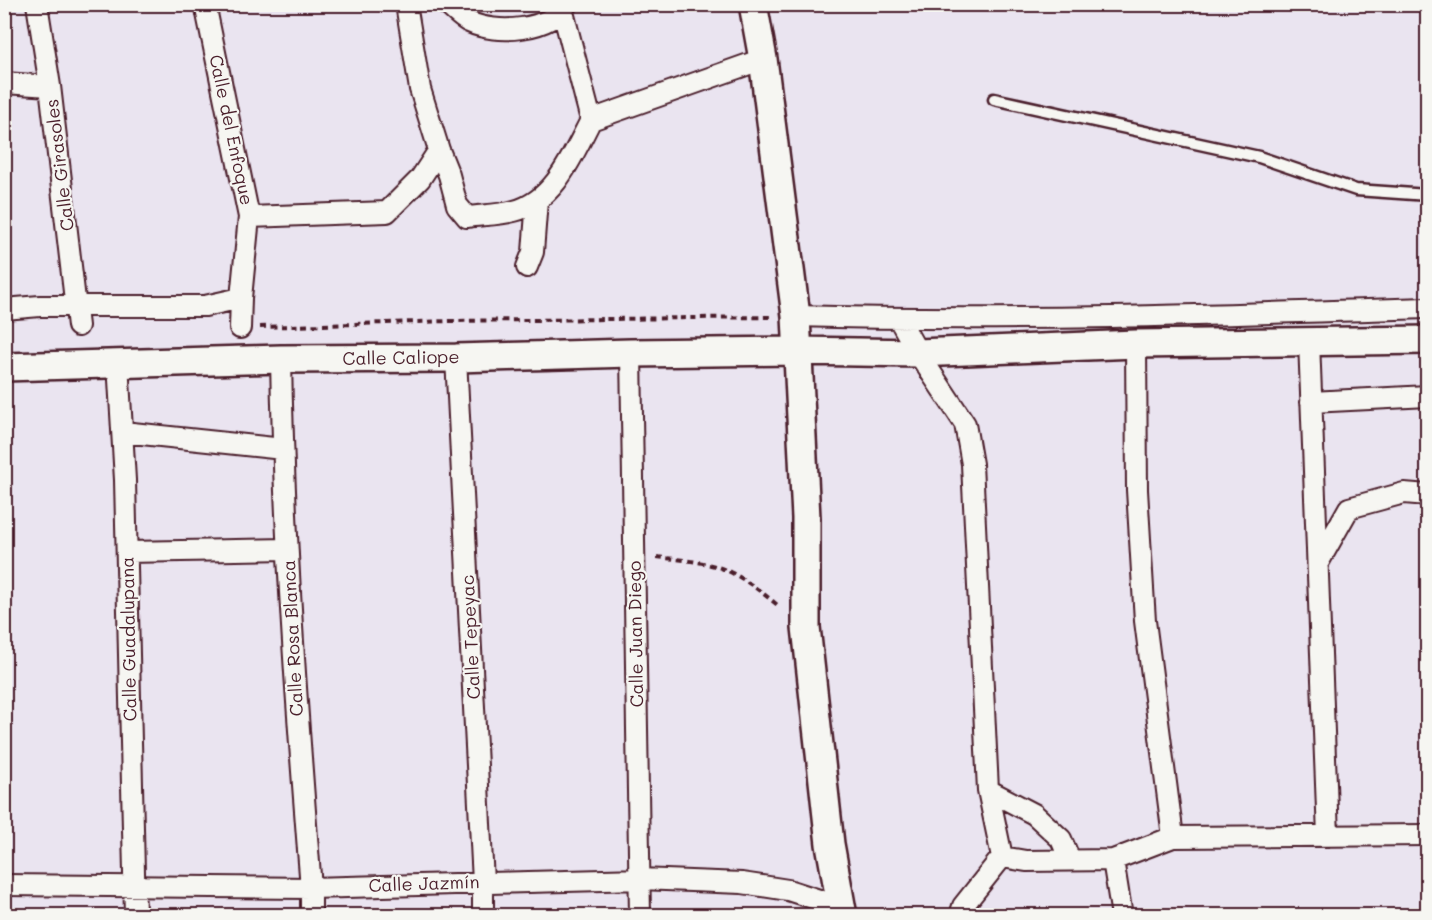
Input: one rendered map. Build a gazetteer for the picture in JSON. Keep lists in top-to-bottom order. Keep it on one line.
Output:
{"streets":{"street":["Calle del Enfoque","Calle Girasoles","Calle Caliope","Calle Juan Diego","Calle Tepeyac","Calle Rosa Blanca","Calle Guadalupana","Calle Jazmín"]},"crossings":[["Calle Caliope","Calle Juan Diego"],["Calle Caliope","Calle Tepeyac"],["Calle Caliope","Calle Rosa Blanca"],["Calle Caliope","Calle Guadalupana"],["Calle Juan Diego","Calle Jazmín"],["Calle Tepeyac","Calle Jazmín"],["Calle Rosa Blanca","Calle Jazmín"],["Calle Guadalupana","Calle Jazmín"]]}
